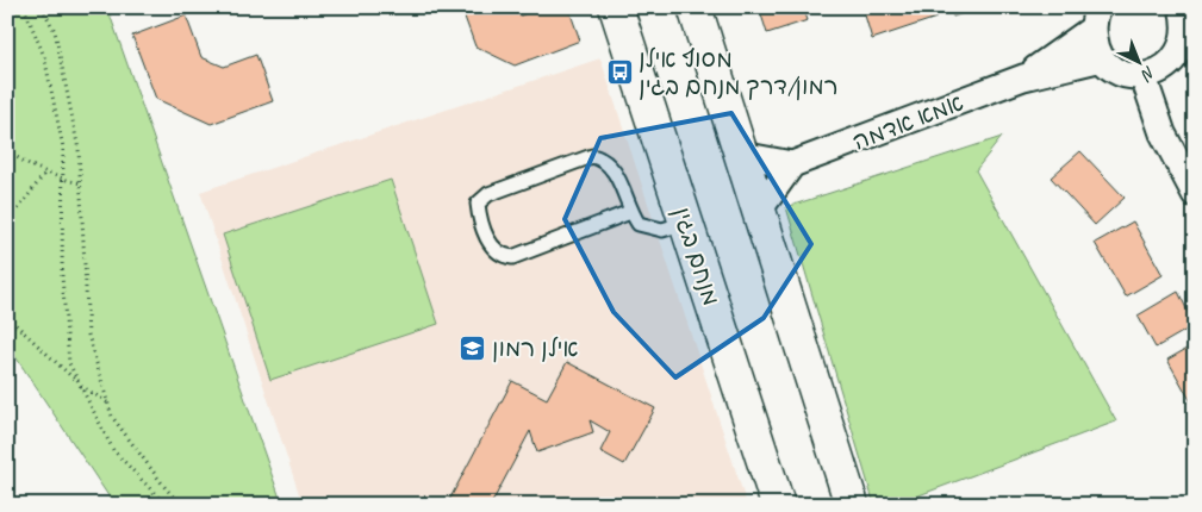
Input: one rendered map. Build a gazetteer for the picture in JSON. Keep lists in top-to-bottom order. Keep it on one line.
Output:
{"streets":{"main road":["מנחם בגין"],"street":["אמא אדמה"]},"places":{"bus stop":["מסוף אילן רמון/דרך מנחם בגין"],"school or university":["אילן רמון"]},"north":"bottom right"}
